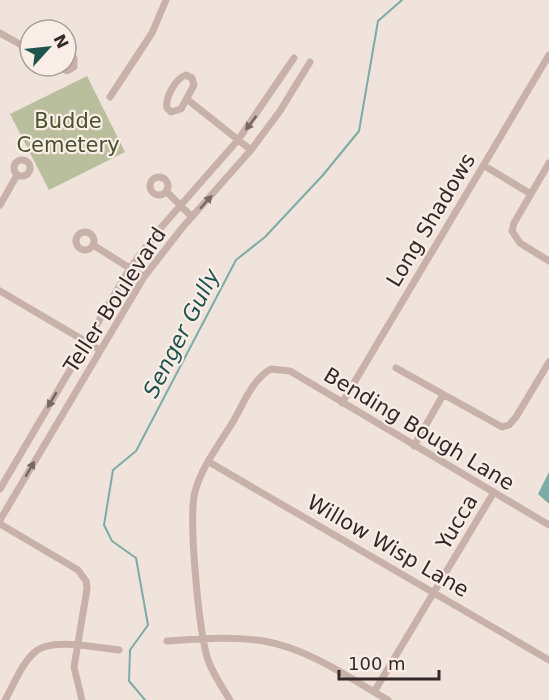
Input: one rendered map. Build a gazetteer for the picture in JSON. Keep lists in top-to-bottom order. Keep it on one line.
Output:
{"streets":{"street":["Long Shadows","Teller Boulevard","Bending Bough Lane","Yucca","Willow Wisp Lane"]},"crossings":[["Long Shadows","Bending Bough Lane"],["Bending Bough Lane","Yucca"],["Bending Bough Lane","Willow Wisp Lane"],["Yucca","Willow Wisp Lane"]],"water":["Senger Gully"],"parks":["Budde Cemetery"],"scale_bar":"100 m","north":"top right"}
